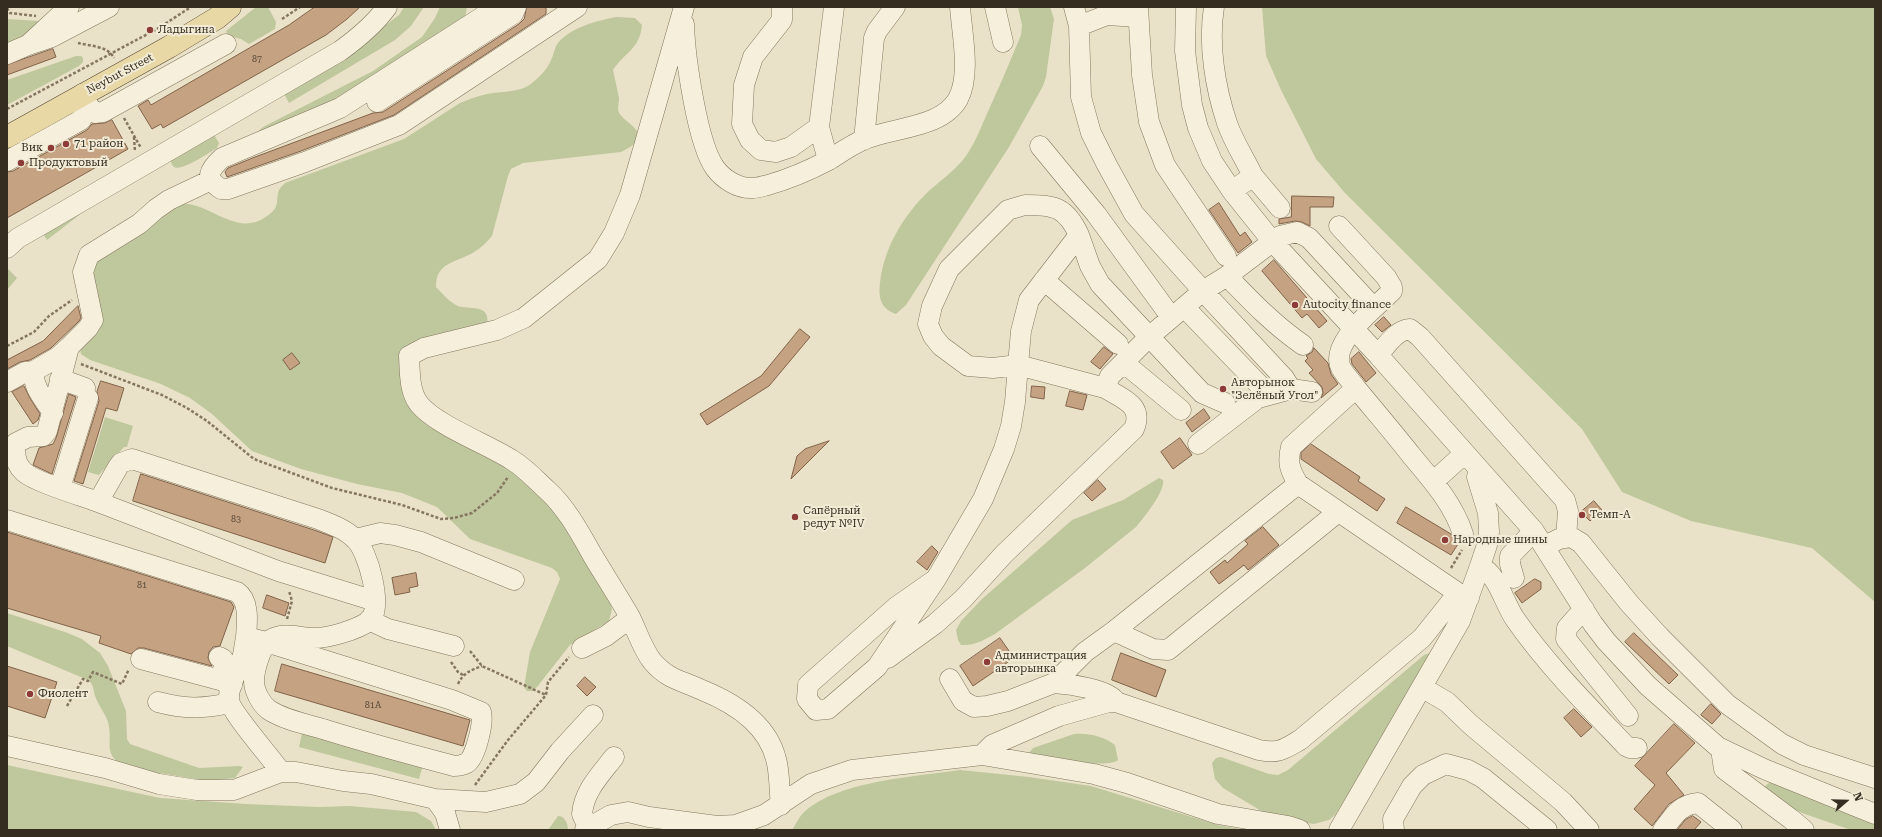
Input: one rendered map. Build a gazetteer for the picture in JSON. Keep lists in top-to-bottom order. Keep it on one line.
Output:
{"streets":{"main road":["Neybut Street"]},"places":["Ладыгина","71 район","Вик","Продуктовый","Autocity finance","Авторынок \"Зелёный Угол\"","Темп-А","Сапёрный редут №IV","Народные шины","Администрация авторынка","Фиолент"],"house_numbers":["87","83","81","81А"],"north":"right"}
